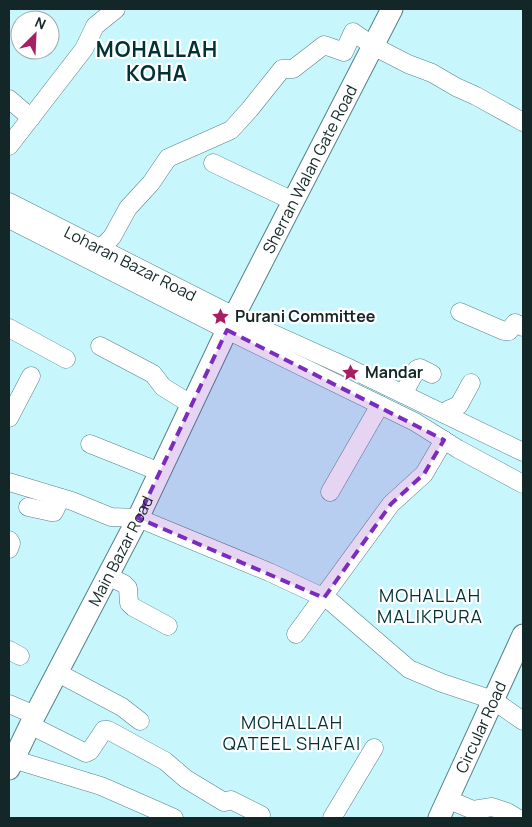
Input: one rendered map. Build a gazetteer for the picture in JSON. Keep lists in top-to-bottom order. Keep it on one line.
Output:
{"streets":{"main road":["Sherran Walan Gate Road","Main Bazar Road","Circular Road"],"street":["Loharan Bazar Road"]},"crossings":[["Sherran Walan Gate Road","Loharan Bazar Road"],["Sherran Walan Gate Road","Main Bazar Road"],["Loharan Bazar Road","Main Bazar Road"]],"districts":["MOHALLAH KOHA","MOHALLAH MALIKPURA","MOHALLAH QATEEL SHAFAI"],"places":{"place":["Purani Committee","Mandar"]},"north":"top right"}
